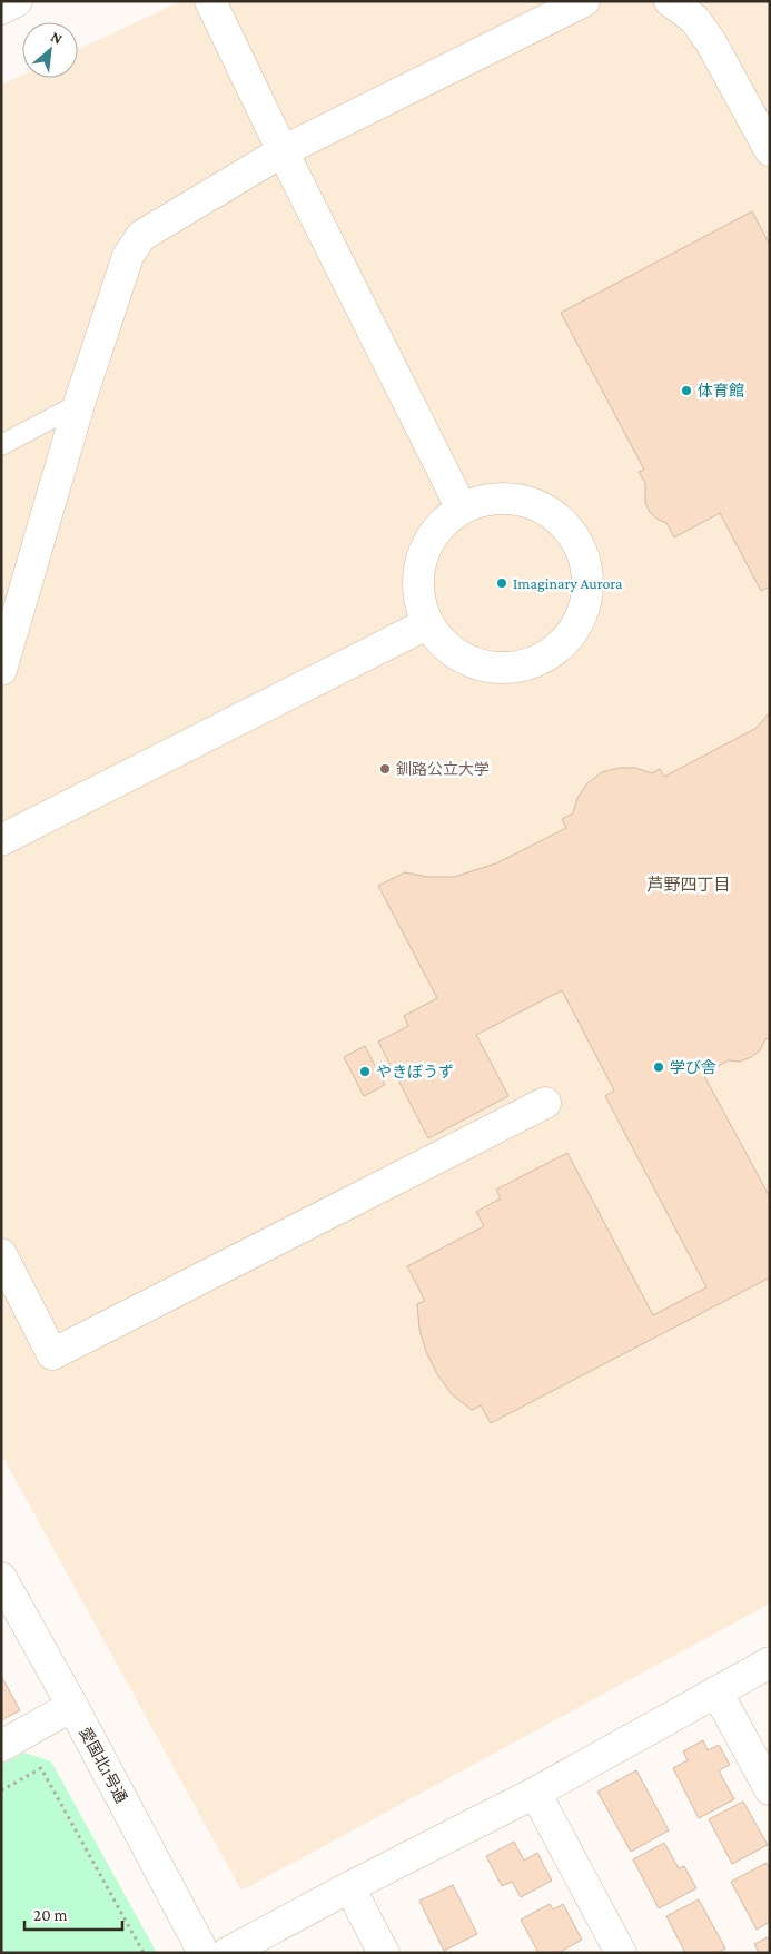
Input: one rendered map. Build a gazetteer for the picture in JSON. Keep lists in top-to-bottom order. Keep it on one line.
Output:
{"streets":{"street":["愛国北1号通"]},"districts":["芦野四丁目"],"places":["体育館","Imaginary Aurora","釧路公立大学","学び舎","やきぼうず"],"scale_bar":"20 m","north":"top right"}
